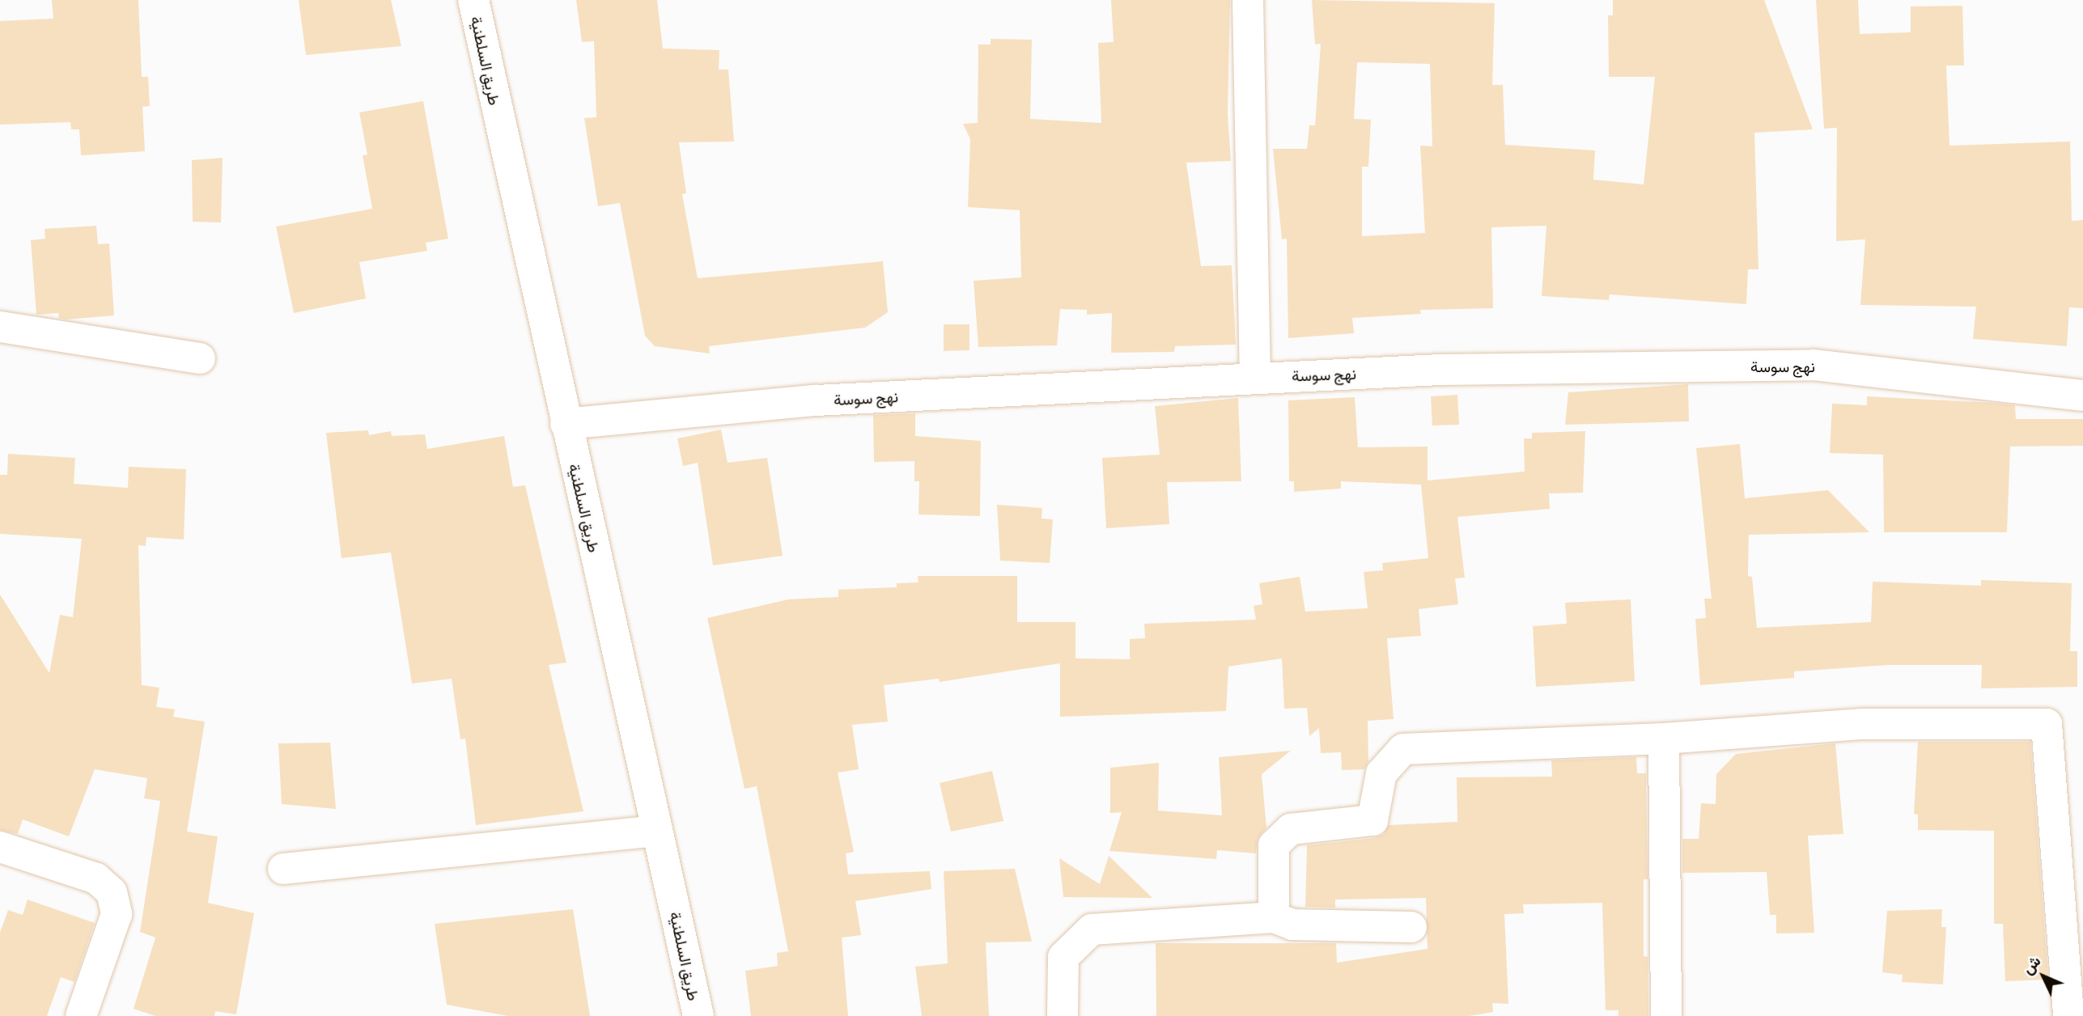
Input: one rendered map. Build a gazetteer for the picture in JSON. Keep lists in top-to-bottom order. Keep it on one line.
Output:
{"streets":{"street":["طريق السلطنية","نهج سوسة"]},"crossings":[["طريق السلطنية","نهج سوسة"]],"north":"top left"}
